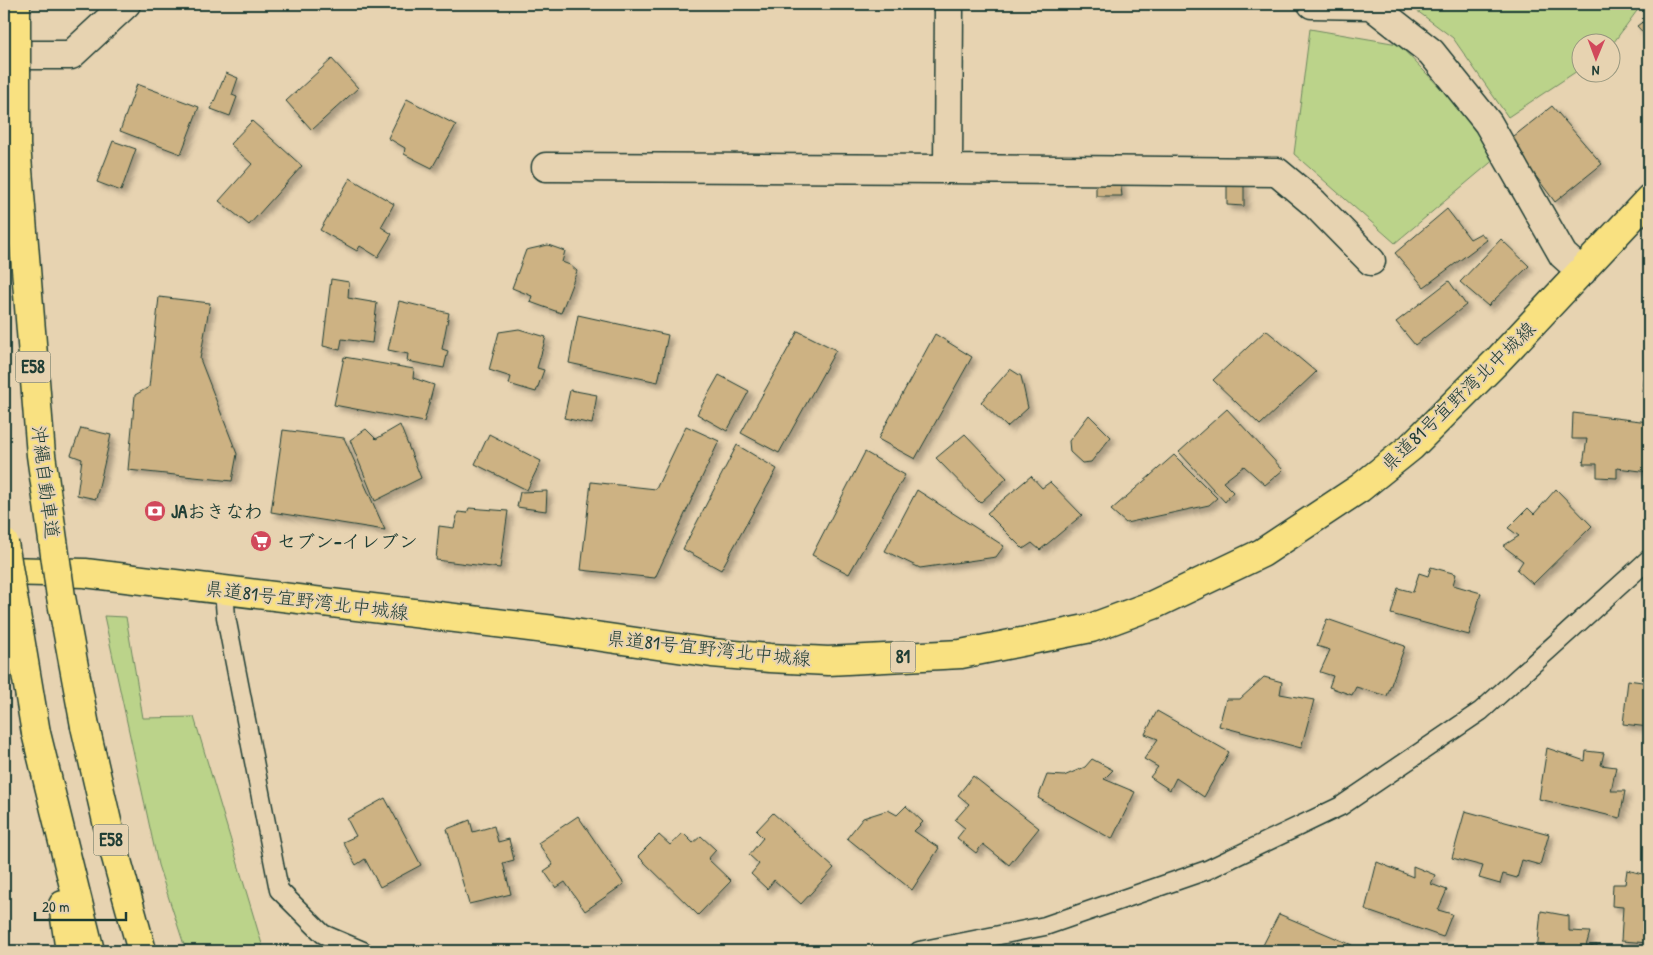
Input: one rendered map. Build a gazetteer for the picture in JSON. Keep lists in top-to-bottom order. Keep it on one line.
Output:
{"streets":{"main road":["E58","県道81号宜野湾北中城線","沖縄自動車道","81"]},"places":{"bank":["JAおきなわ"],"supermarket":["セブン-イレブン"]},"scale_bar":"20 m","north":"bottom"}
